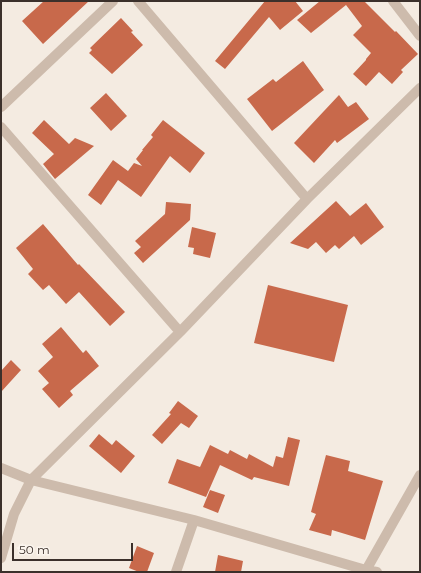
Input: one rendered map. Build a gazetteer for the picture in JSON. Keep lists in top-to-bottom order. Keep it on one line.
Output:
{"scale_bar":"50 m"}
